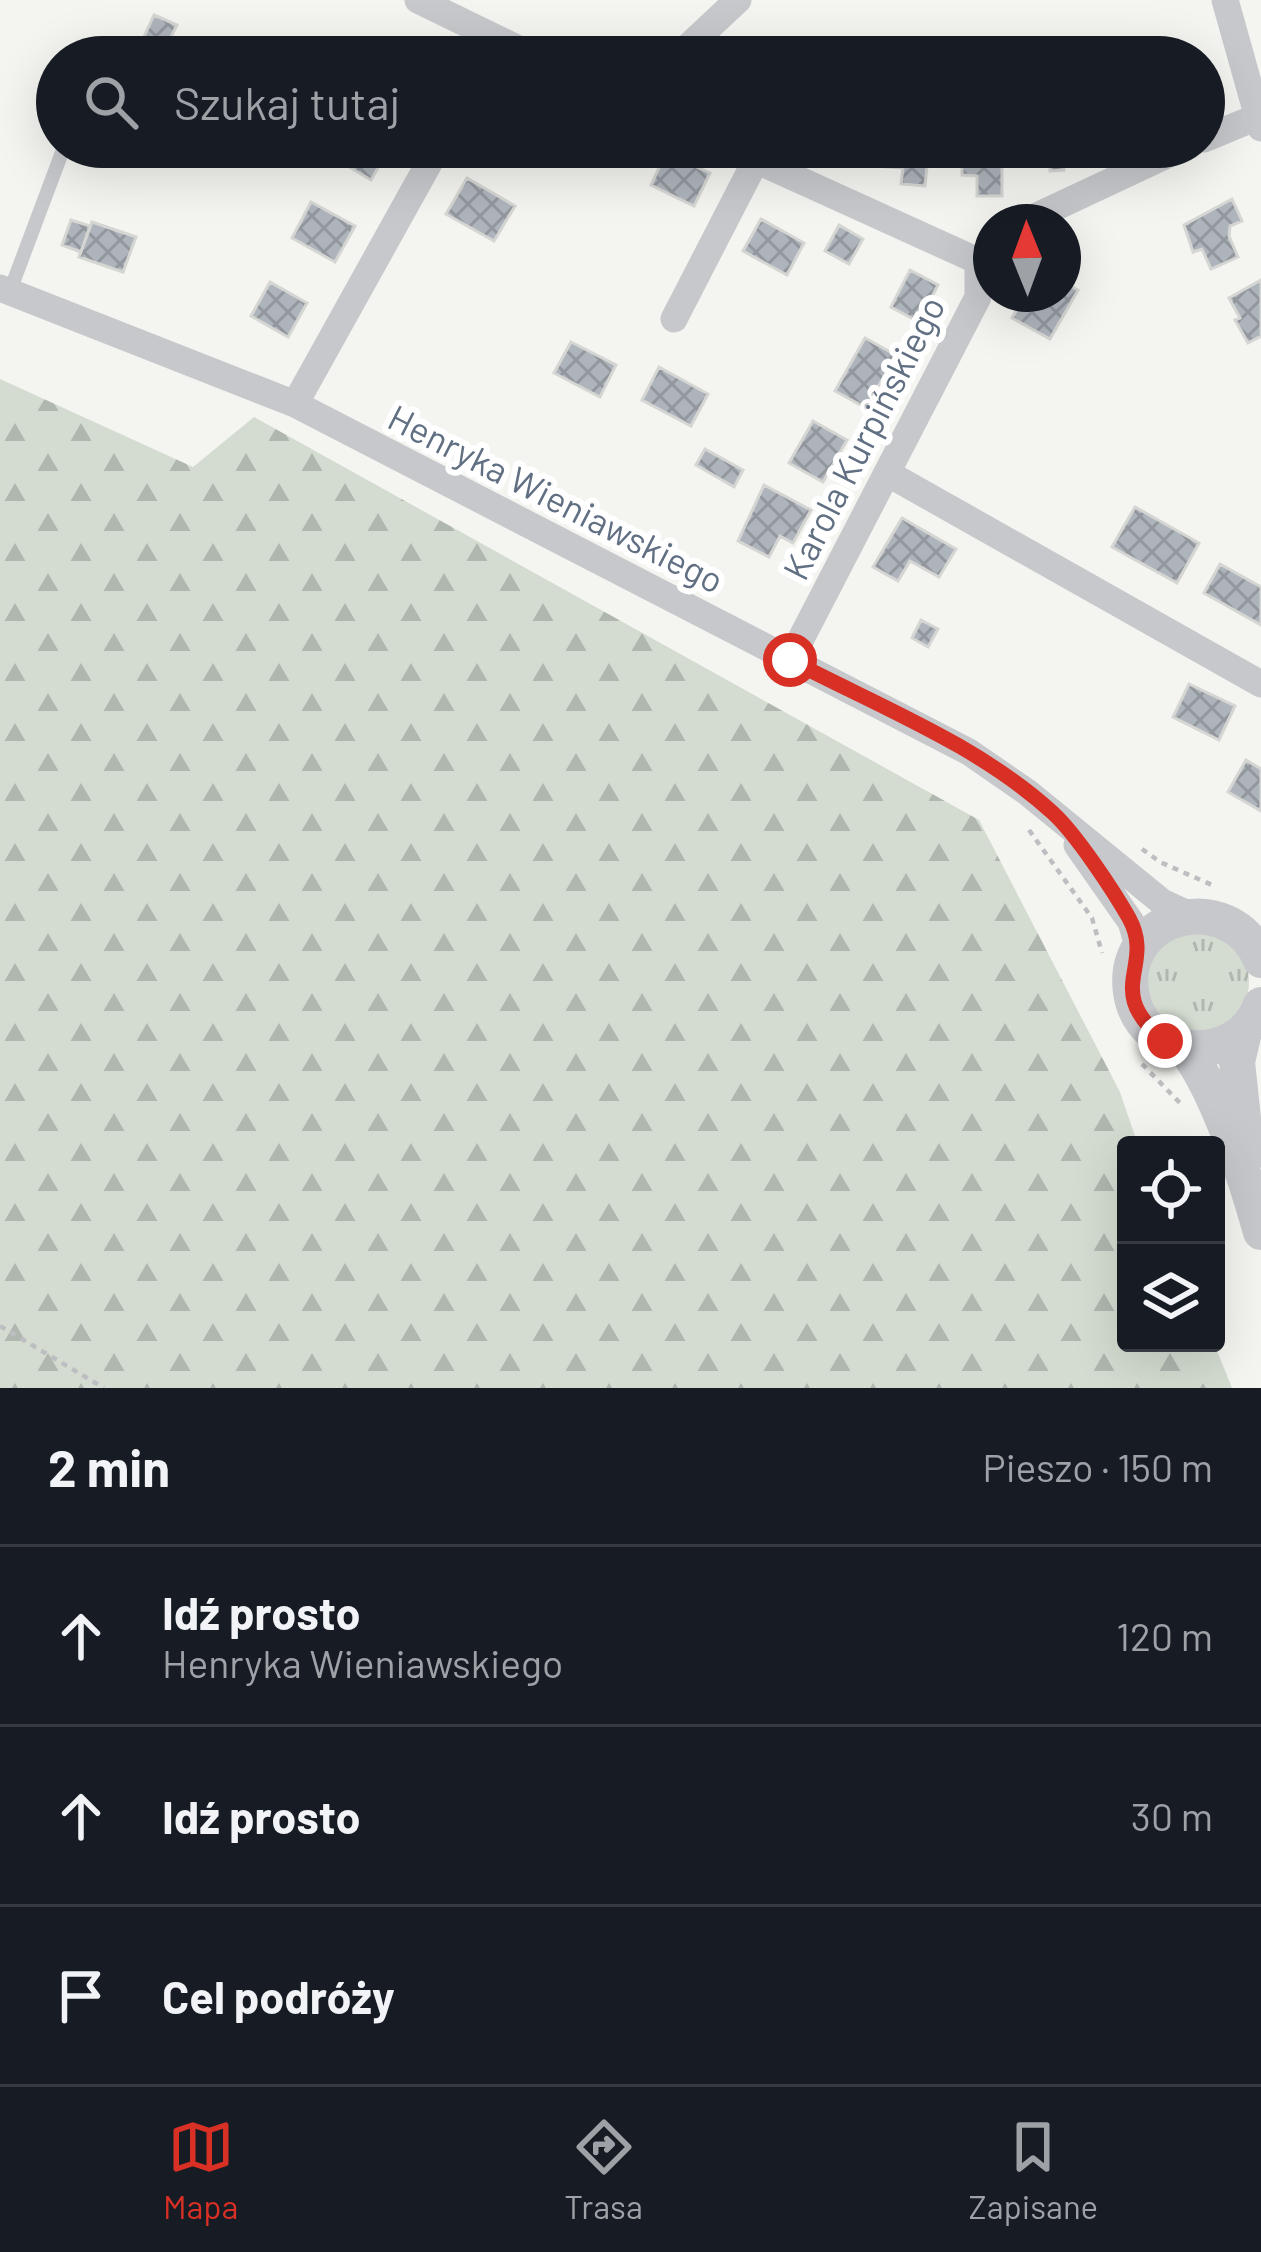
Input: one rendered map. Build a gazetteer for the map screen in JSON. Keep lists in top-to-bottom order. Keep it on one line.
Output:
{"streets":{"street":["Karola Kurpińskiego","Henryka Wieniawskiego"]},"crossings":[["Karola Kurpińskiego","Henryka Wieniawskiego"]],"north":"top","page":{"search":"Szukaj tutaj","heading":["2 min","Pieszo · 150 m"],"list":[["Idź prosto","Henryka Wieniawskiego","120 m"],["Idź prosto","30 m"],"Cel podróży"],"nav":["Mapa","Trasa","Zapisane"]}}
